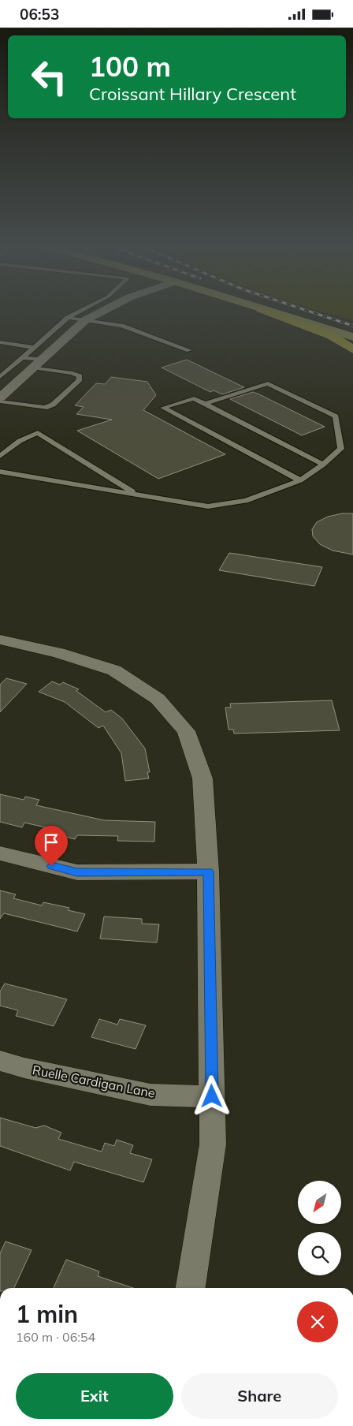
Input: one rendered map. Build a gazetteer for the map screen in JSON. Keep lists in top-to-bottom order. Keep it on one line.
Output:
{"streets":{"street":["Ruelle Cardigan Lane"]},"north":"bottom left","page":{"status":"06:53","turn":["100 m","Croissant Hillary Crescent"],"heading":["1 min","160 m · 06:54"],"buttons":["Exit","Share"]}}
